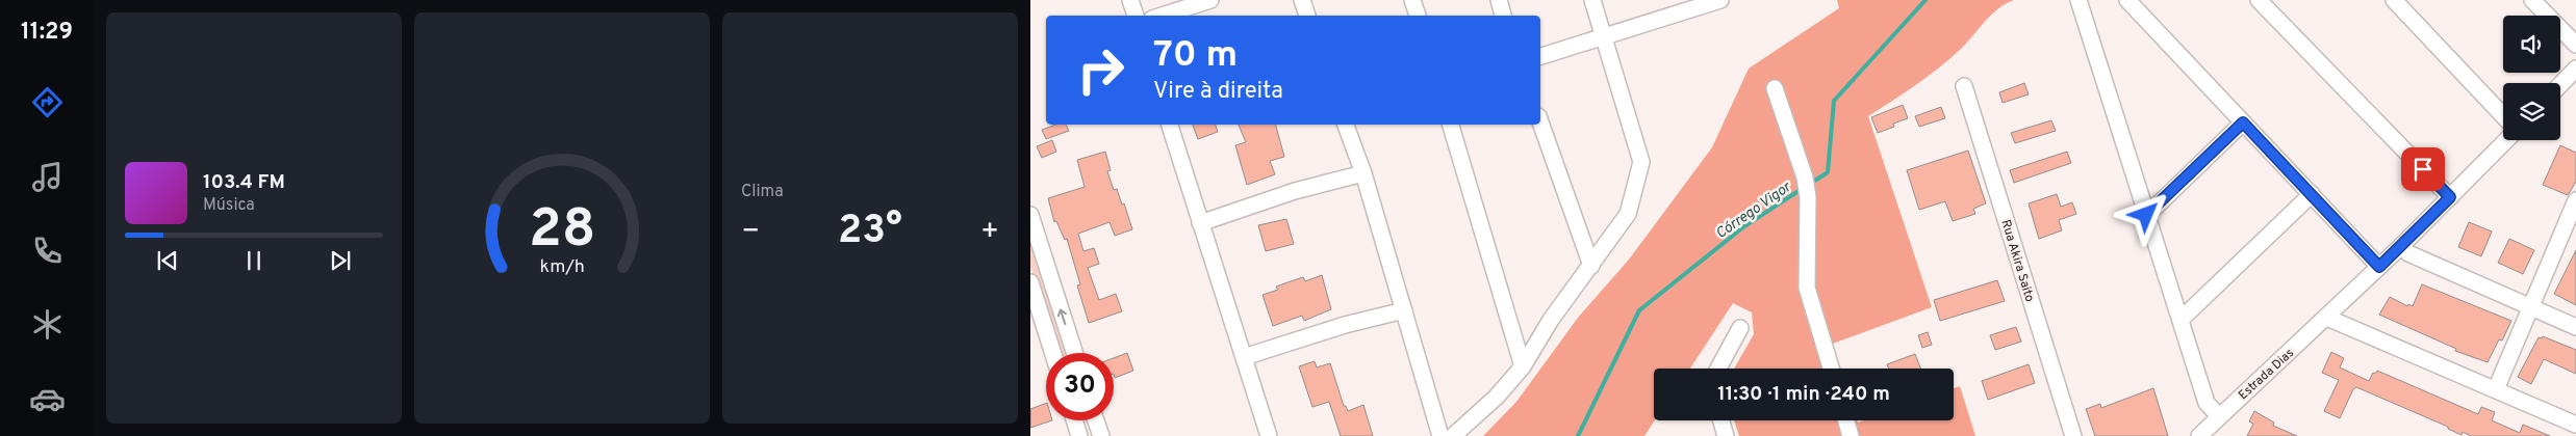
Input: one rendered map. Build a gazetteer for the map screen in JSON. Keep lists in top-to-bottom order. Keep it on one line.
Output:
{"streets":{"street":["Rua Akira Saito","Estrada Dias"]},"water":["Córrego Vigor"],"page":{"tabs":"11:29","tile":"Clima","turn":["70 m","Vire à direita"],"song":["103.4 FM","Música"],"heat":["−","23°","+"],"limit":"30","trip":"11:30 · 1 min · 240 m","gauge":["28","km/h"]}}
